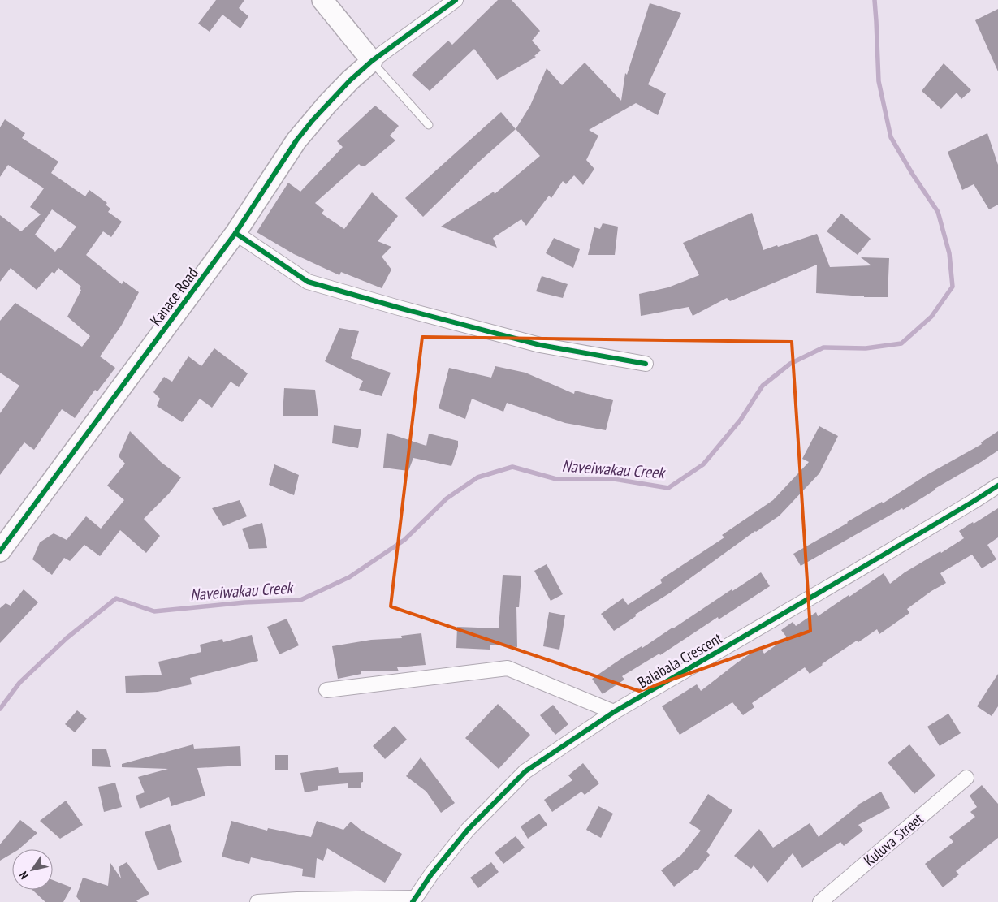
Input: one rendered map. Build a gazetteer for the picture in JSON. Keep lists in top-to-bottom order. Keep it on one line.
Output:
{"streets":{"street":["Kanace Road","Balabala Crescent","Kuluva Street"]},"water":["Naveiwakau Creek"],"north":"bottom left"}
